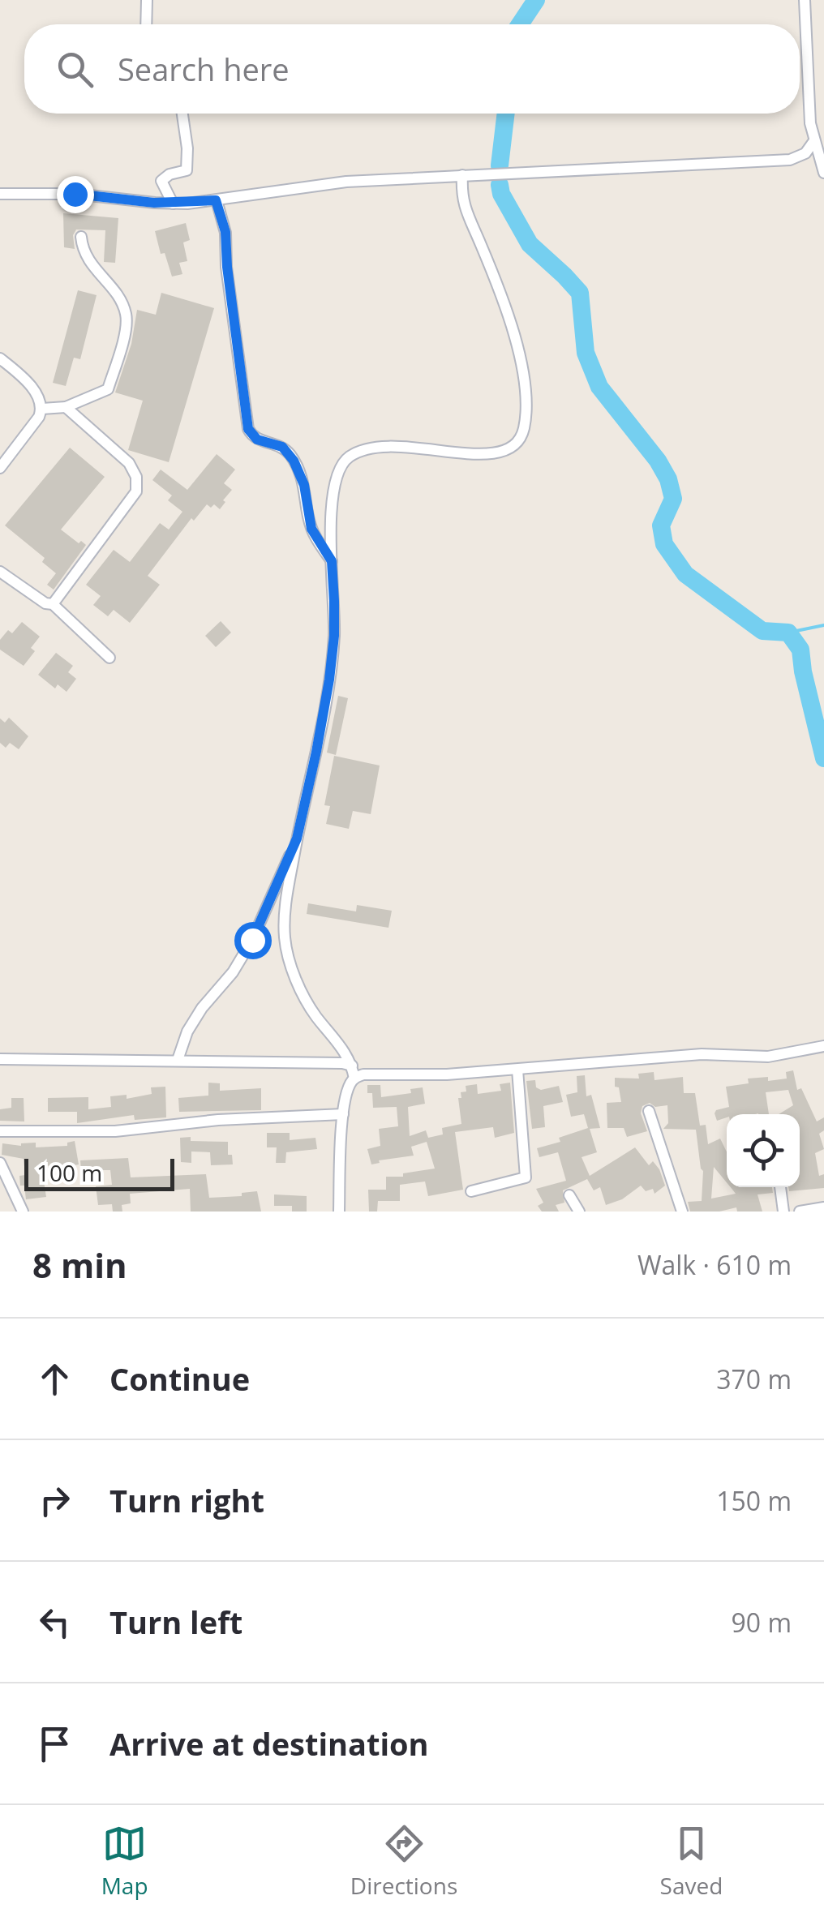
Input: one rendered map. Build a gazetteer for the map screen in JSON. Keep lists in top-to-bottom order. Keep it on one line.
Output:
{"scale_bar":"100 m","page":{"search":"Search here","scale":"100 m","heading":["8 min","Walk · 610 m"],"list":[["Continue","370 m"],["Turn right","150 m"],["Turn left","90 m"],"Arrive at destination"],"nav":["Map","Directions","Saved"]}}
